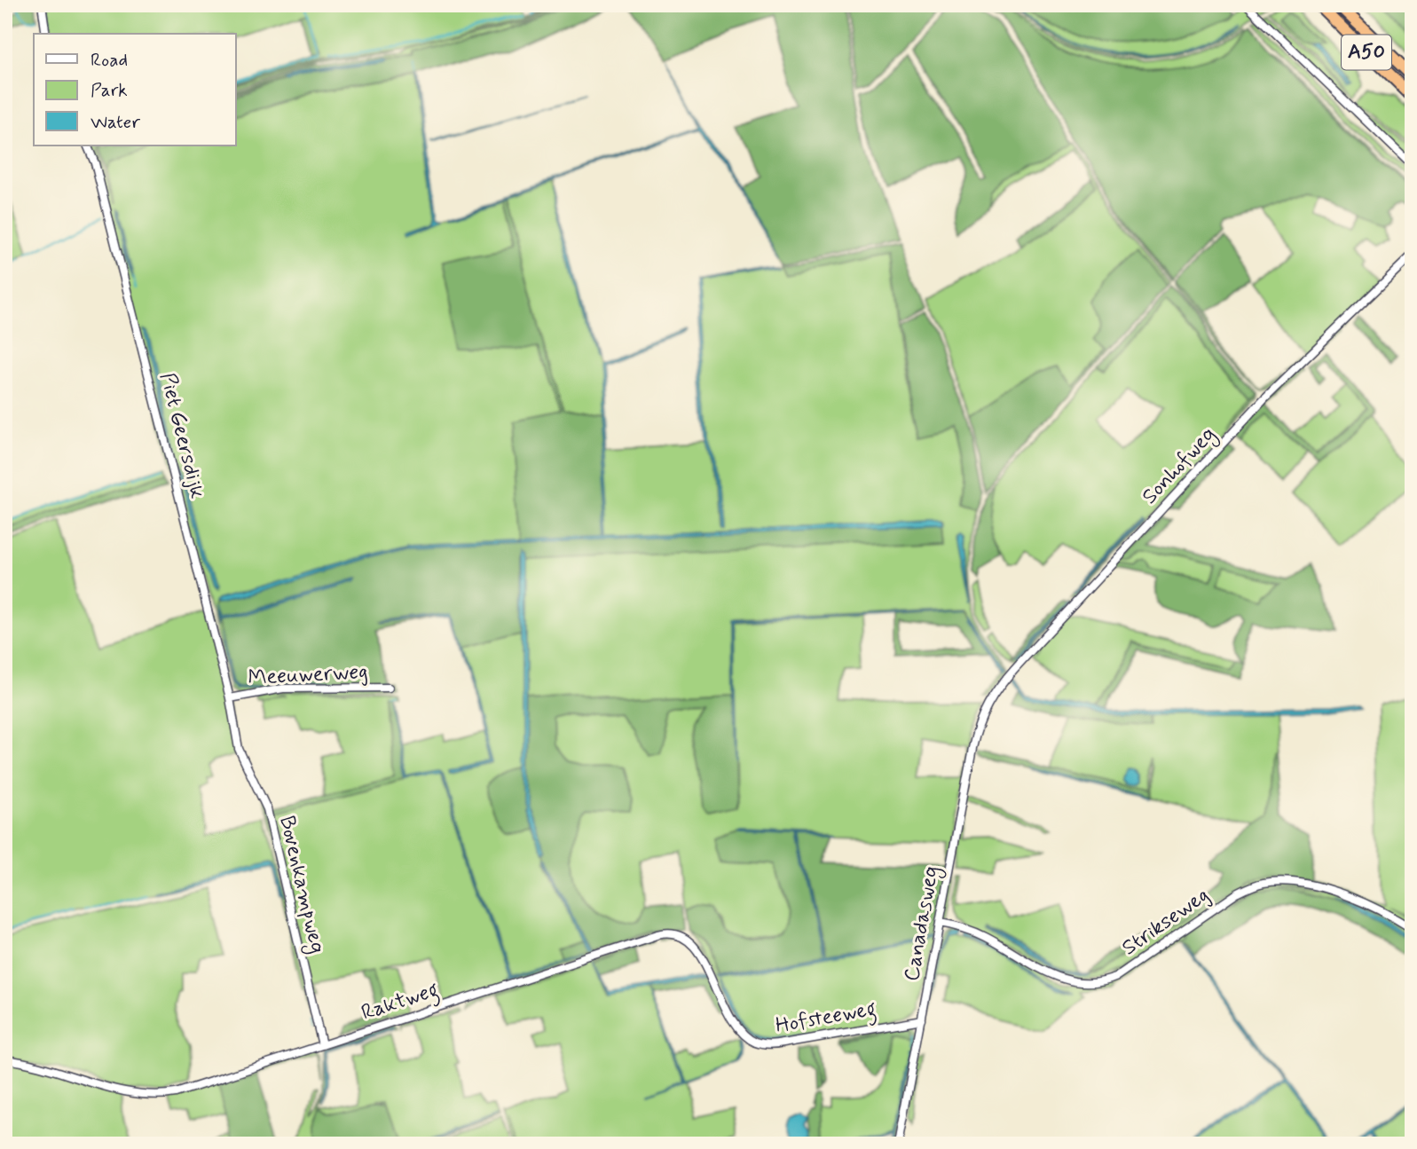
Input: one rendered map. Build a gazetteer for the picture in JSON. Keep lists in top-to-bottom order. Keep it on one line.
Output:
{"streets":{"highway":["A50"],"street":["Piet Geersdijk","Sonhofweg","Meeuwerweg","Bovenkampweg","Strikseweg","Canadasweg","Raktweg","Hofsteeweg"]},"crossings":[["Piet Geersdijk","Meeuwerweg"],["Piet Geersdijk","Bovenkampweg"],["Sonhofweg","Canadasweg"],["Bovenkampweg","Raktweg"],["Strikseweg","Canadasweg"],["Canadasweg","Hofsteeweg"],["Raktweg","Hofsteeweg"]],"legend":["Road","Park","Water"]}
